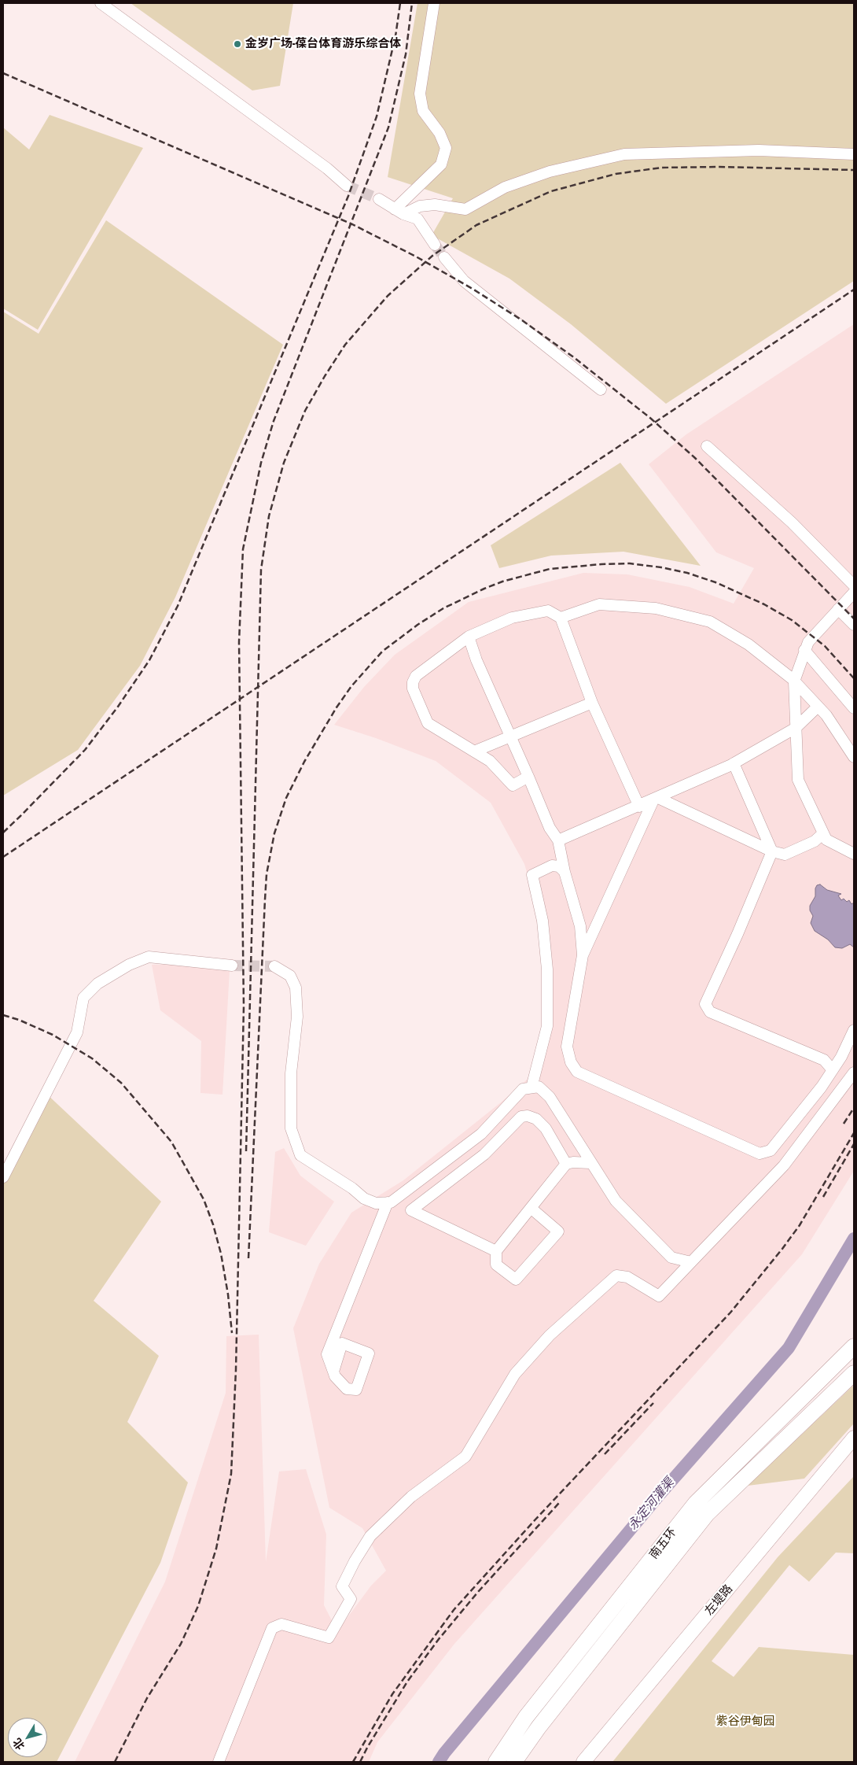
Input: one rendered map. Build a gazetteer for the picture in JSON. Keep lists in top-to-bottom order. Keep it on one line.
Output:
{"streets":{"highway":["南五环"],"main road":["左堤路"]},"water":["永定河灌渠"],"parks":["紫谷伊甸园"],"places":["金岁广场-葆台体育游乐综合体"],"north":"bottom left"}
